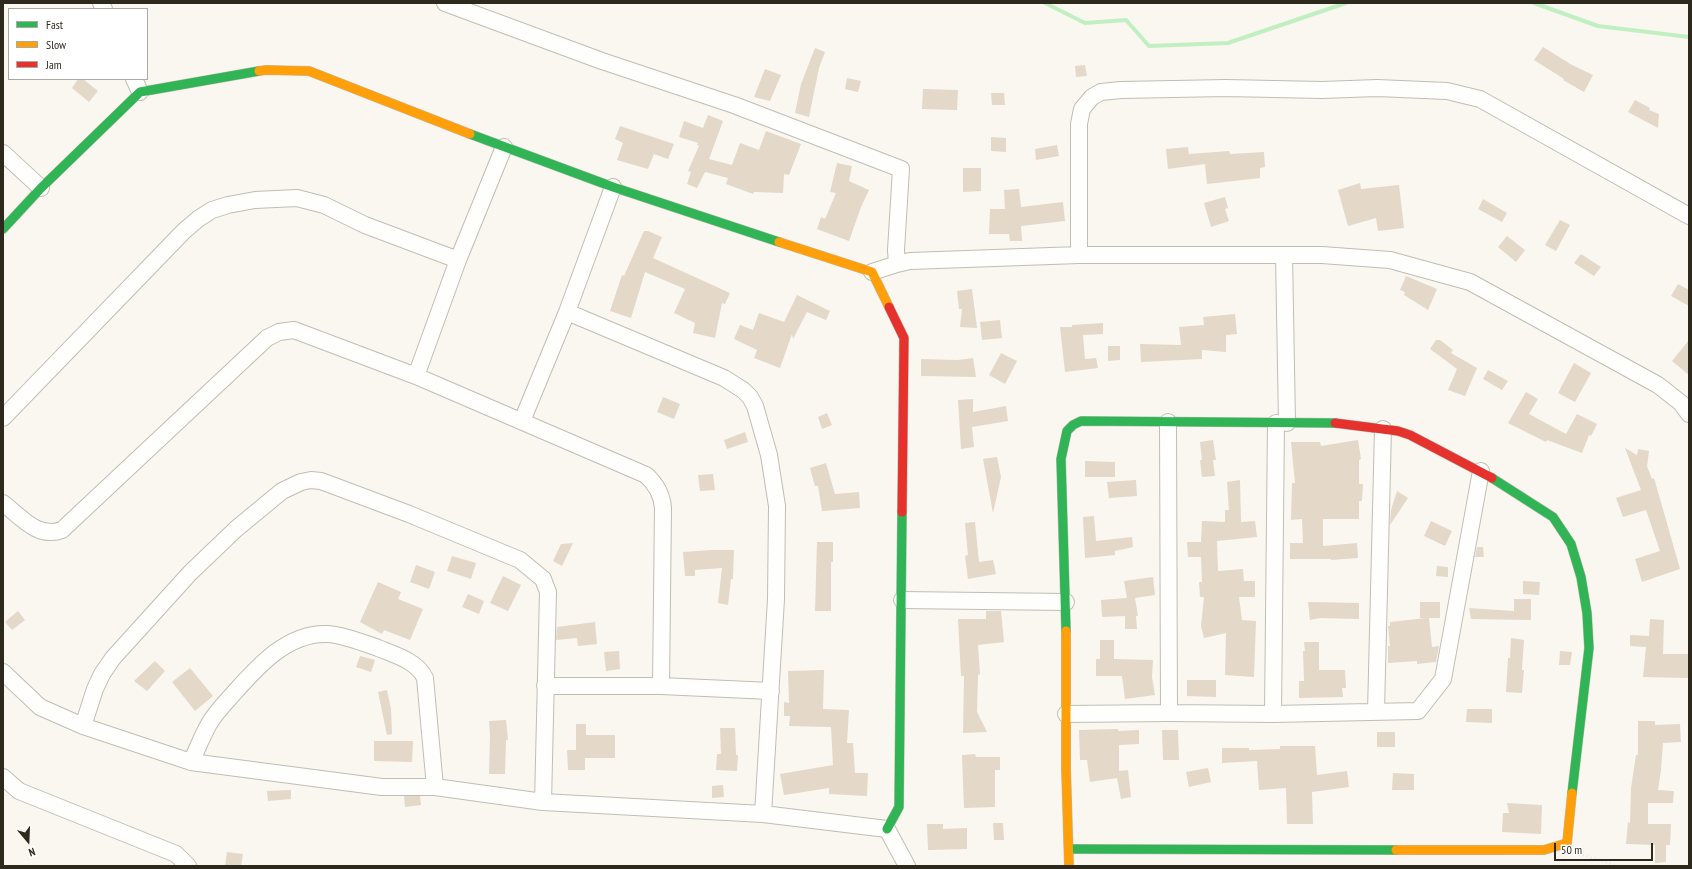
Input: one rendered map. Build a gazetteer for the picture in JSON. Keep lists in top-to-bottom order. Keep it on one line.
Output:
{"legend":["Fast","Slow","Jam"],"scale_bar":"50 m","north":"bottom"}
